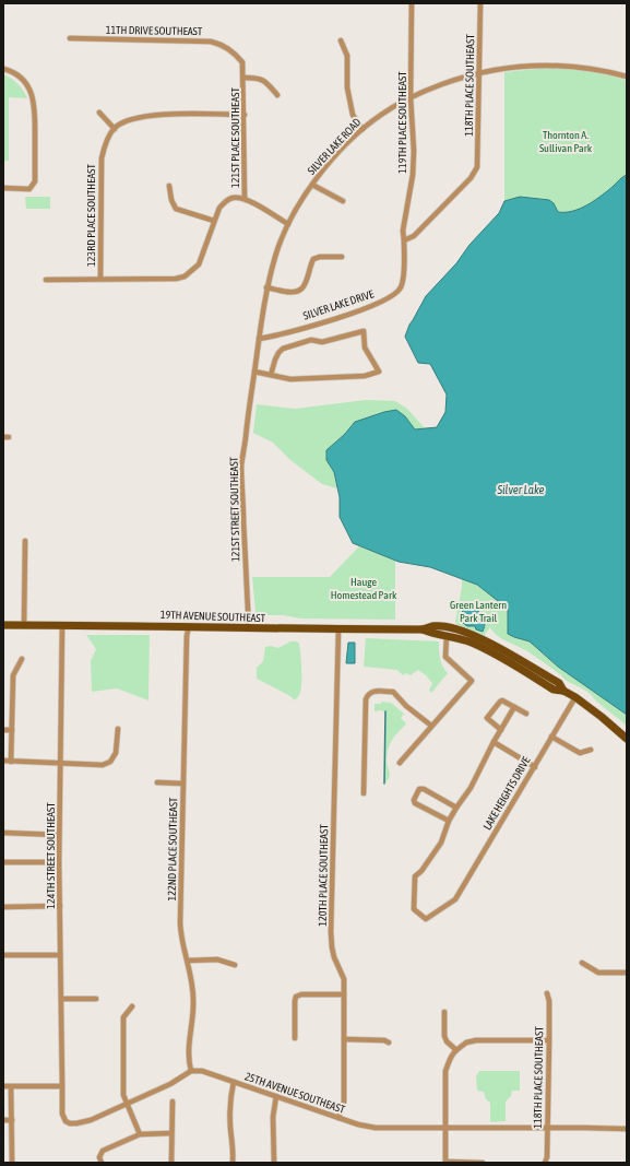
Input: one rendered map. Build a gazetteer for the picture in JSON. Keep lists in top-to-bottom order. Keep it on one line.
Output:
{"streets":{"main road":["19TH AVENUE SOUTHEAST"],"street":["11TH DRIVE SOUTHEAST","118TH PLACE SOUTHEAST","119TH PLACE SOUTHEAST","121ST PLACE SOUTHEAST","SILVER LAKE ROAD","123RD PLACE SOUTHEAST","SILVER LAKE DRIVE","121ST STREET SOUTHEAST","LAKE HEIGHTS DRIVE","122ND PLACE SOUTHEAST","124TH STREET SOUTHEAST","120TH PLACE SOUTHEAST","25TH AVENUE SOUTHEAST"]},"crossings":[["11TH DRIVE SOUTHEAST","121ST PLACE SOUTHEAST"],["118TH PLACE SOUTHEAST","119TH PLACE SOUTHEAST"],["118TH PLACE SOUTHEAST","SILVER LAKE ROAD"],["118TH PLACE SOUTHEAST","SILVER LAKE DRIVE"],["118TH PLACE SOUTHEAST","25TH AVENUE SOUTHEAST"],["119TH PLACE SOUTHEAST","SILVER LAKE ROAD"],["119TH PLACE SOUTHEAST","SILVER LAKE DRIVE"],["SILVER LAKE ROAD","SILVER LAKE DRIVE"],["SILVER LAKE ROAD","121ST STREET SOUTHEAST"],["SILVER LAKE DRIVE","121ST STREET SOUTHEAST"],["121ST STREET SOUTHEAST","19TH AVENUE SOUTHEAST"],["19TH AVENUE SOUTHEAST","LAKE HEIGHTS DRIVE"],["19TH AVENUE SOUTHEAST","122ND PLACE SOUTHEAST"],["19TH AVENUE SOUTHEAST","124TH STREET SOUTHEAST"],["19TH AVENUE SOUTHEAST","120TH PLACE SOUTHEAST"],["122ND PLACE SOUTHEAST","25TH AVENUE SOUTHEAST"],["120TH PLACE SOUTHEAST","25TH AVENUE SOUTHEAST"]],"water":["Silver Lake"],"parks":["Thornton A. Sullivan Park","Hauge Homestead Park","Green Lantern Park Trail"]}
